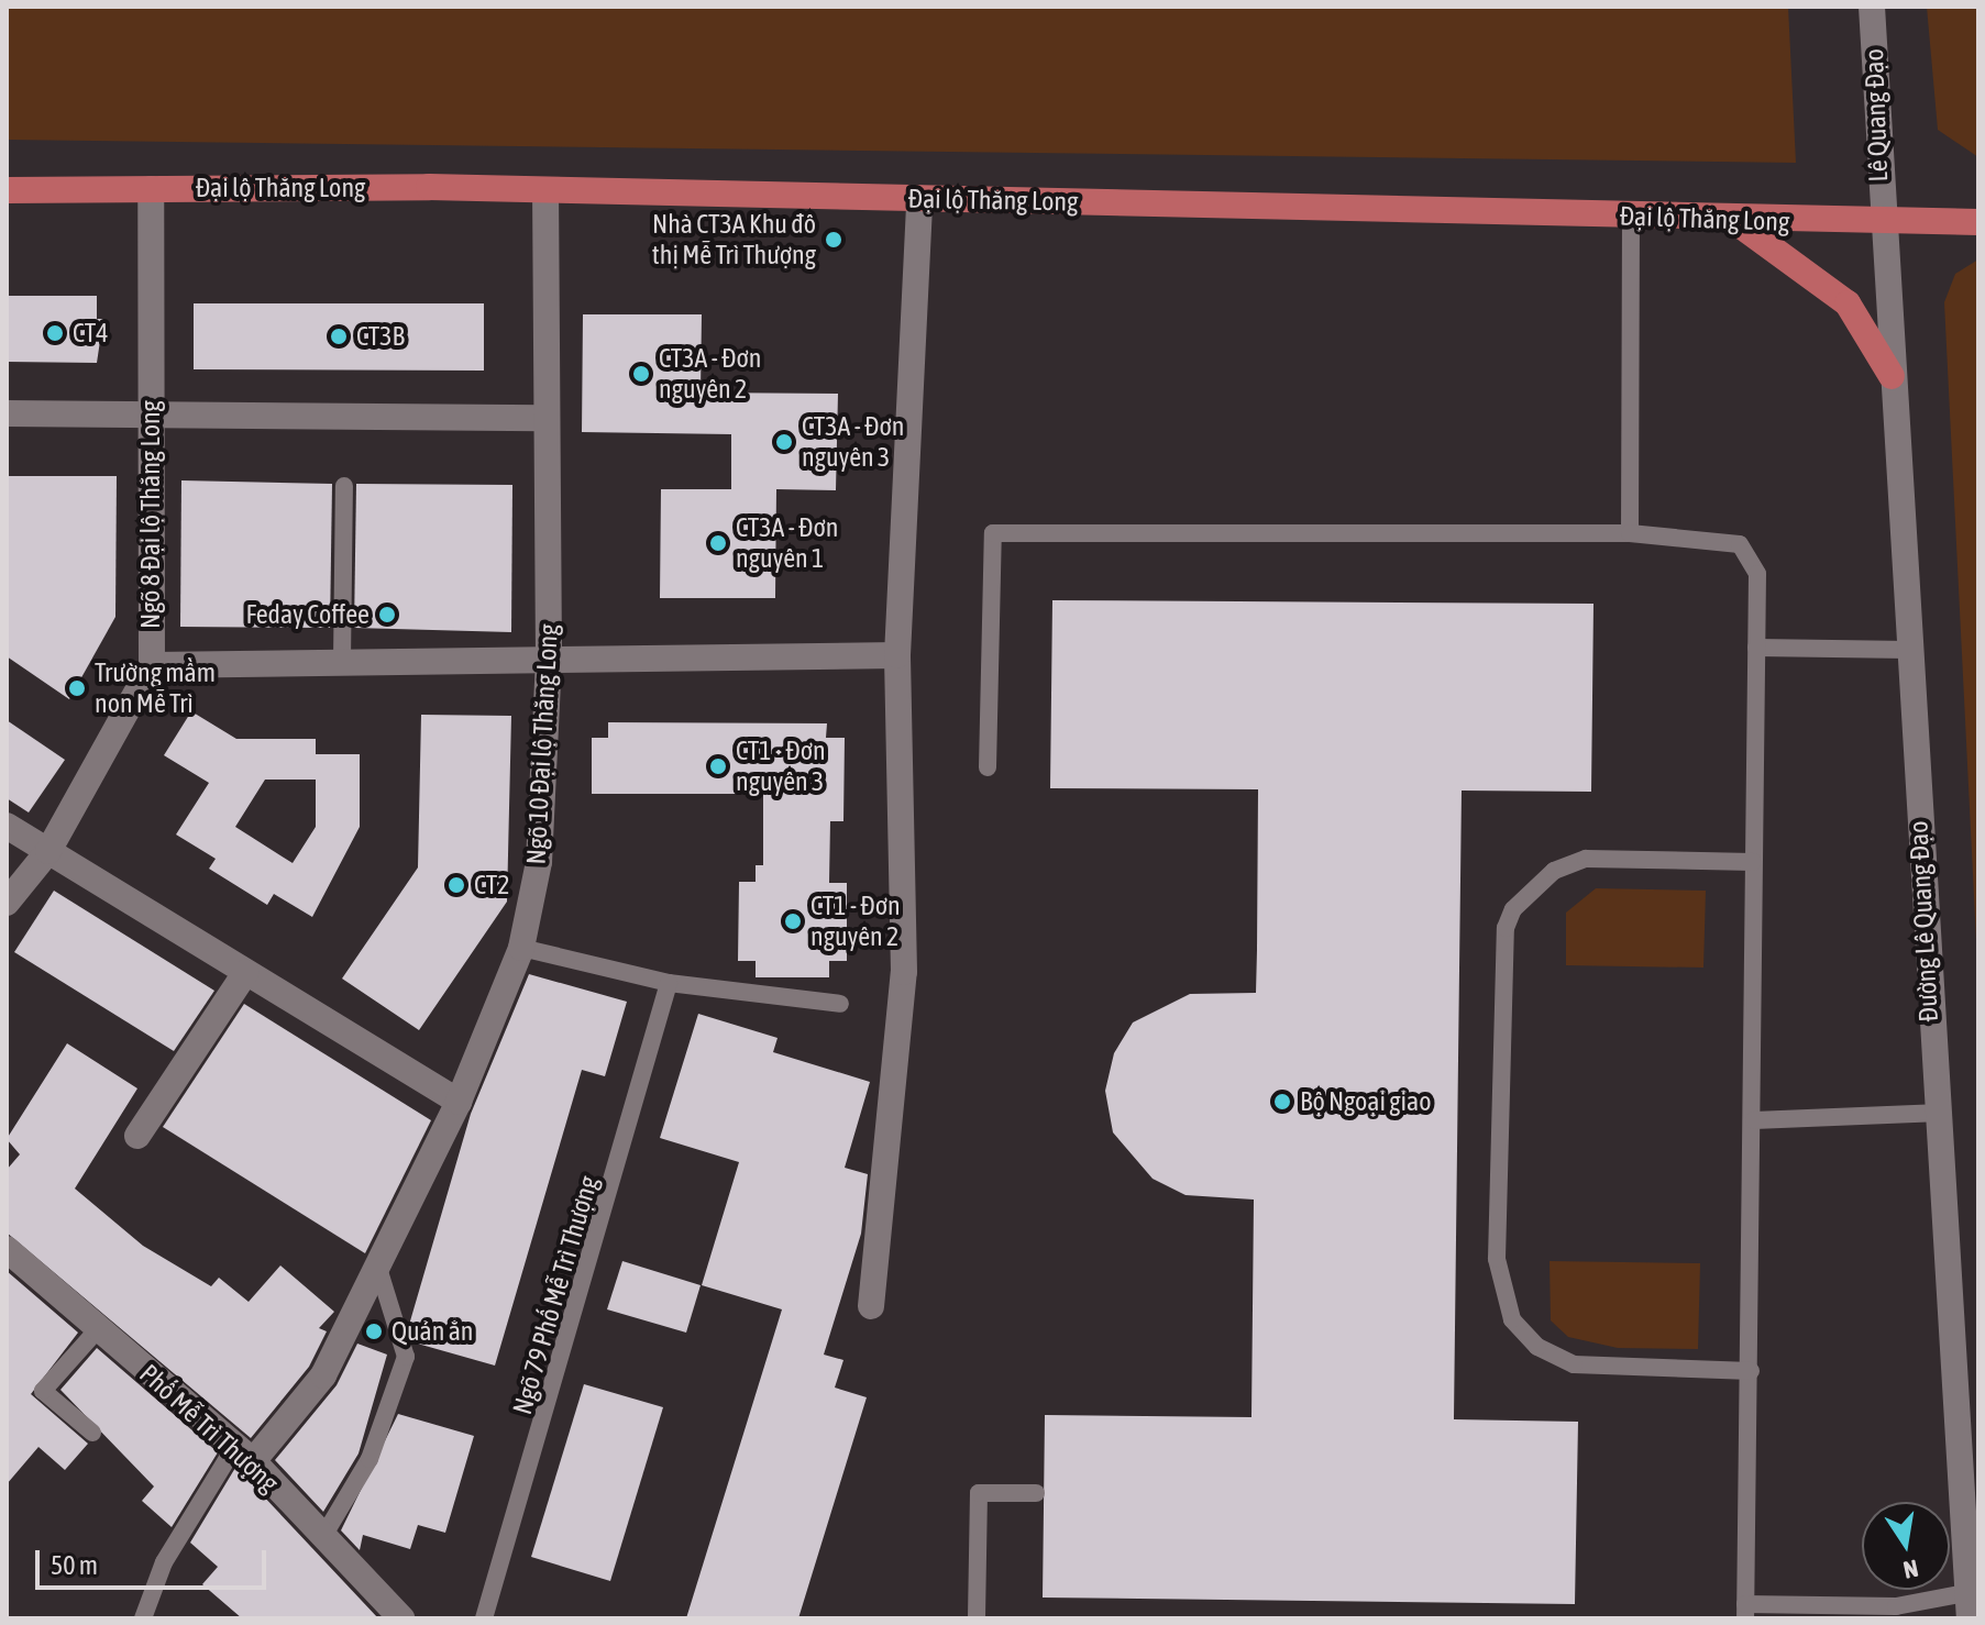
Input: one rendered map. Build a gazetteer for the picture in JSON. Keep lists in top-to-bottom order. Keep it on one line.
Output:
{"streets":{"main road":["Đại lộ Thăng Long"],"street":["Lê Quang Đạo","Ngõ 8 Đại lộ Thăng Long","Ngõ 10 Đại lộ Thăng Long","Đường Lê Quang Đạo","Phố Mễ Trì Thượng"],"lane":["Ngõ 79 Phố Mễ Trì Thượng"]},"crossings":[["Lê Quang Đạo","Đại lộ Thăng Long"],["Lê Quang Đạo","Đường Lê Quang Đạo"],["Đại lộ Thăng Long","Ngõ 8 Đại lộ Thăng Long"],["Đại lộ Thăng Long","Ngõ 10 Đại lộ Thăng Long"],["Đại lộ Thăng Long","Đường Lê Quang Đạo"],["Ngõ 10 Đại lộ Thăng Long","Phố Mễ Trì Thượng"]],"places":["Nhà CT3A Khu đô thị Mễ Trì Thượng","CT4","CT3B","CT3A - Đơn nguyên 2","CT3A - Đơn nguyên 3","CT3A - Đơn nguyên 1","Feday Coffee","Trường mầm non Mễ Trì","CT1 - Đơn nguyên 3","CT2","CT1 - Đơn nguyên 2","Bộ Ngoại giao","Quán ăn"],"scale_bar":"50 m","north":"bottom"}
